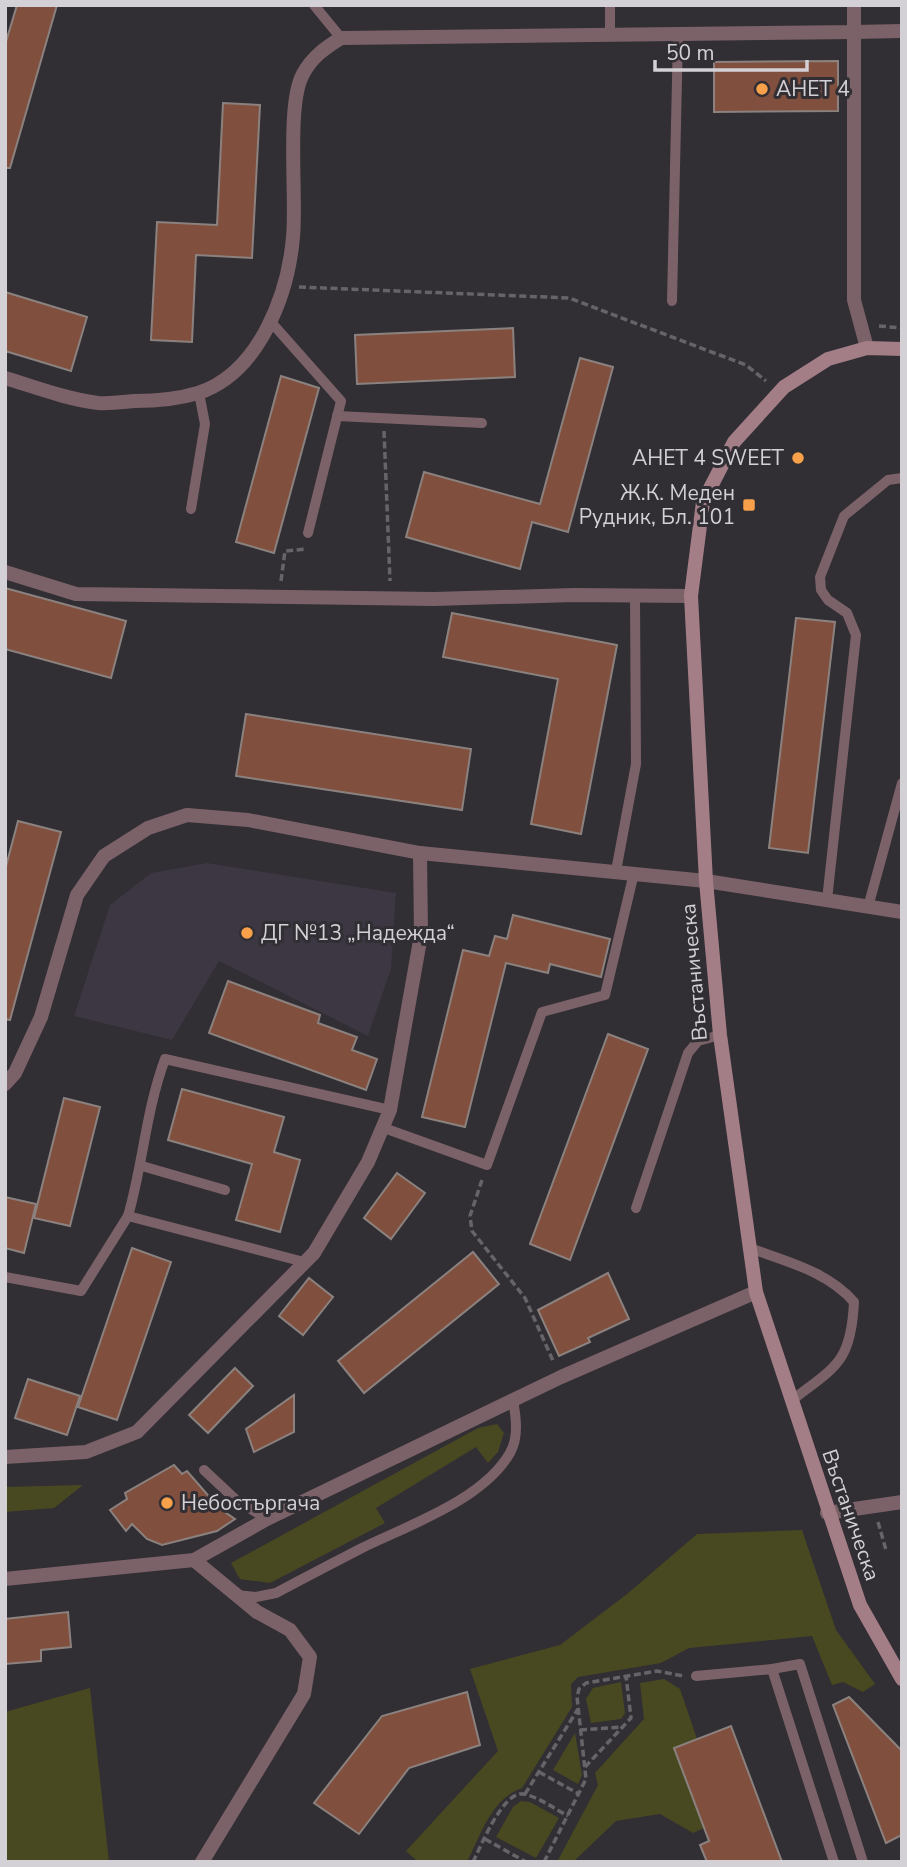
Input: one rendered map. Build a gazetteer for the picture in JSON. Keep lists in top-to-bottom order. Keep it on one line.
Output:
{"streets":{"main road":["Въстаническа"]},"places":{"other":["АНЕТ 4","АНЕТ 4 SWEET","ДГ №13 „Надежда“","Небостъргача"],"transit":["Ж.К. Меден Рудник, Бл. 101"]},"scale_bar":"50 m"}
